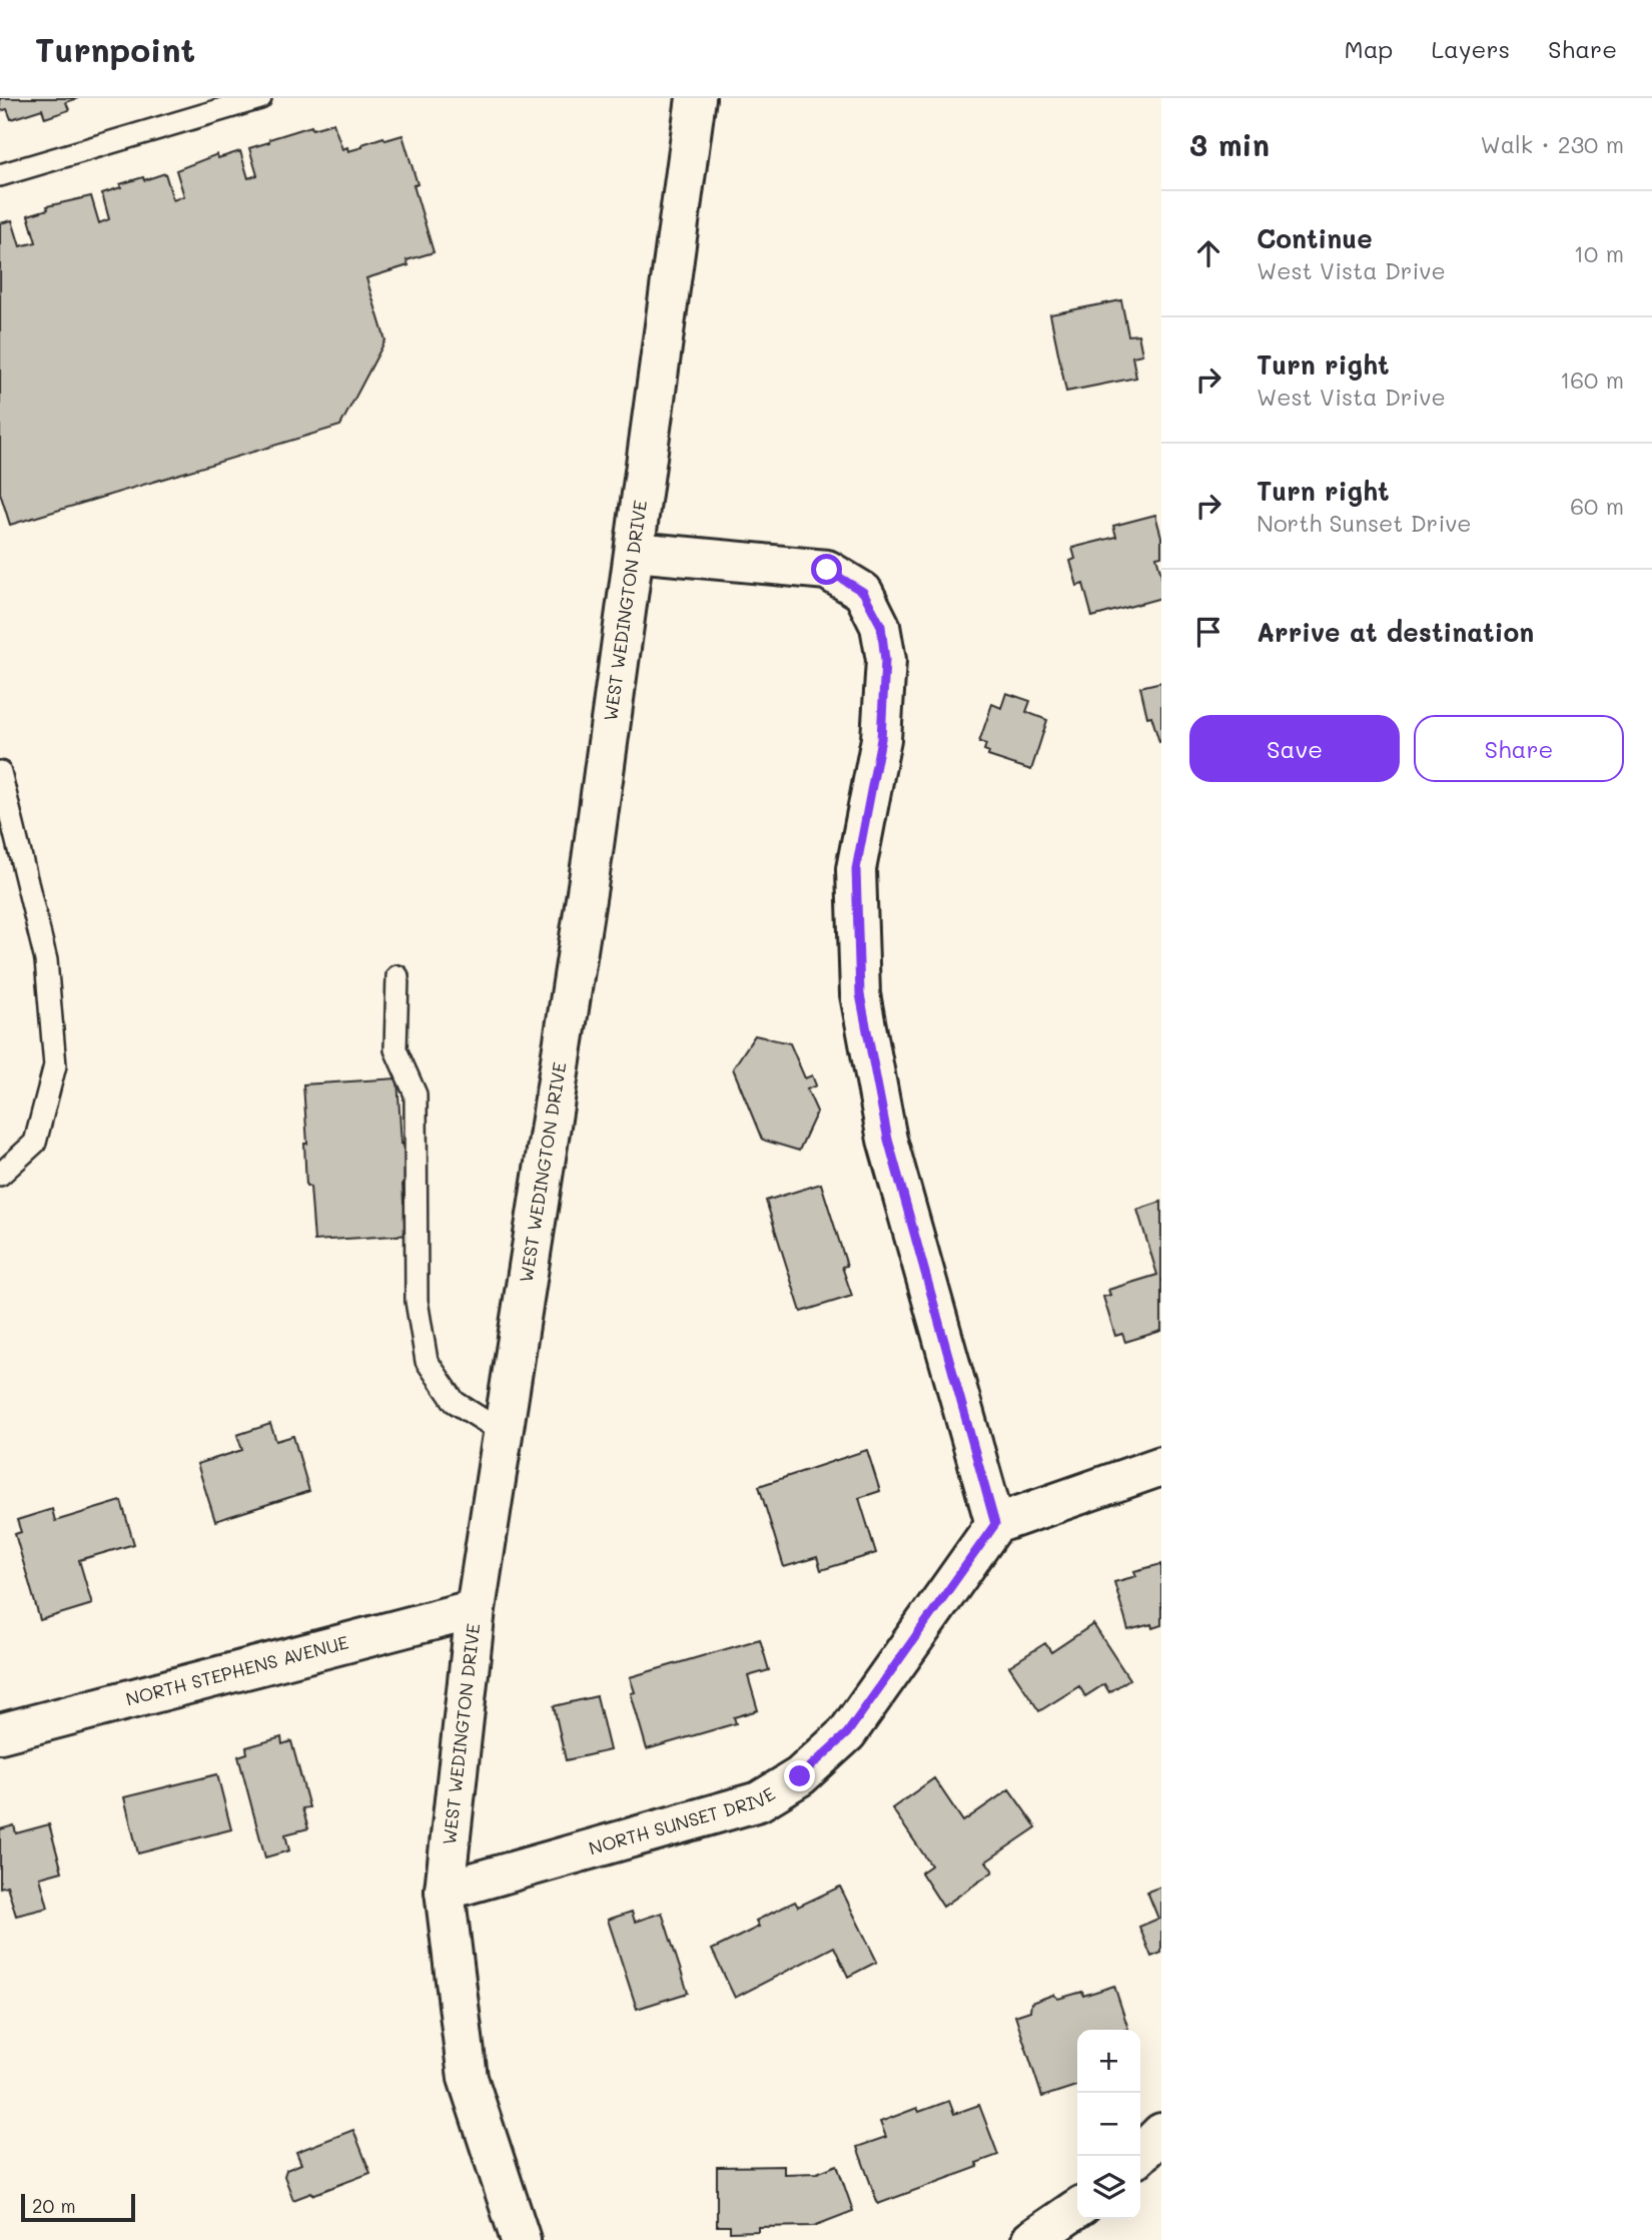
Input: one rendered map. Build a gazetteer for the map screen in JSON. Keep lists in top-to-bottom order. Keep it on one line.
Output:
{"streets":{"street":["WEST WEDINGTON DRIVE","NORTH STEPHENS AVENUE","NORTH SUNSET DRIVE"]},"crossings":[["WEST WEDINGTON DRIVE","NORTH STEPHENS AVENUE"],["WEST WEDINGTON DRIVE","NORTH SUNSET DRIVE"]],"scale_bar":"20 m","page":{"header":"Turnpoint","nav":["Map","Layers","Share"],"heading":["3 min","Walk · 230 m"],"list":[["Continue","West Vista Drive","10 m"],["Turn right","West Vista Drive","160 m"],["Turn right","North Sunset Drive","60 m"],"Arrive at destination"],"buttons":["Save","Share"],"map_buttons":["+","−"],"scale":"20 m"}}
